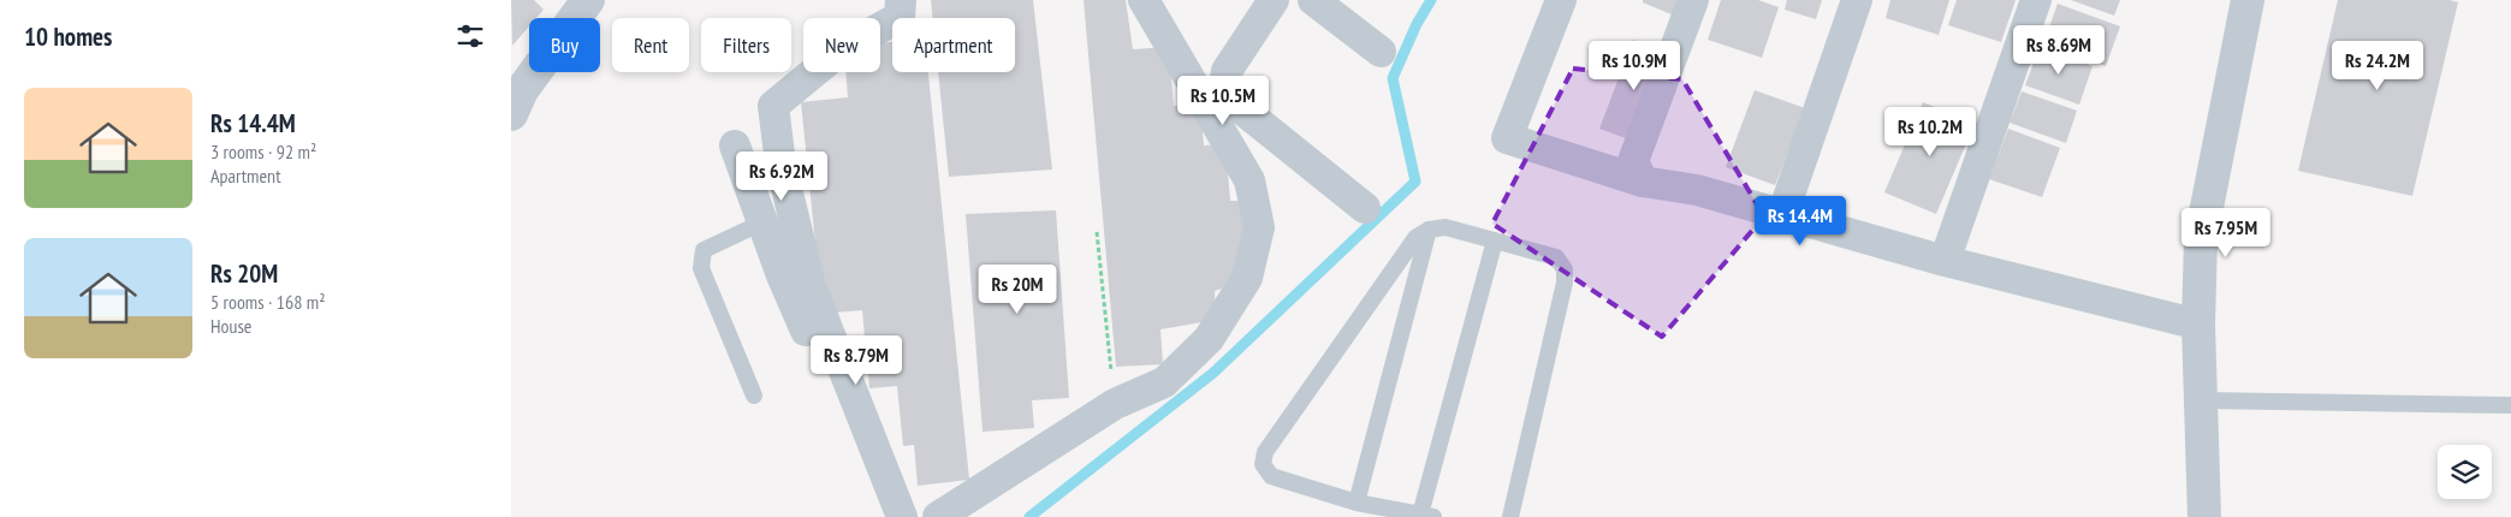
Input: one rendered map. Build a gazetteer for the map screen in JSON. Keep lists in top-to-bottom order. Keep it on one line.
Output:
{"page":{"heading":"10 homes","chip":["Buy","Rent","Filters","New","Apartment"],"price":["Rs 8.69M","Rs 10.9M","Rs 24.2M","Rs 10.5M","Rs 10.2M","Rs 6.92M","Rs 14.4M","Rs 7.95M","Rs 20M","Rs 8.79M"],"list":[{"name":"Rs 14.4M","note":"3 rooms · 92 m² · Apartment"},{"name":"Rs 20M","note":"5 rooms · 168 m² · House"}]}}
